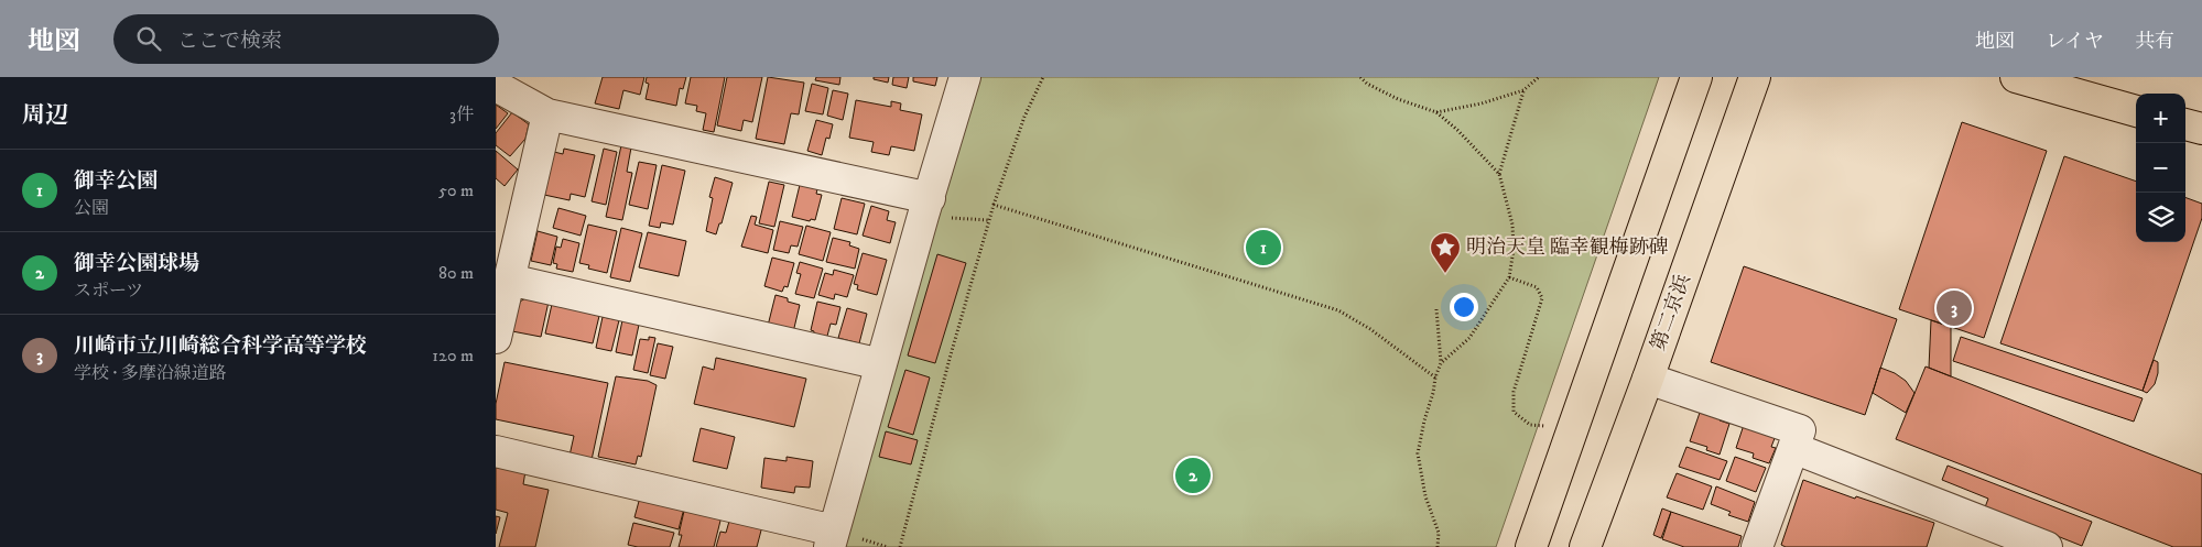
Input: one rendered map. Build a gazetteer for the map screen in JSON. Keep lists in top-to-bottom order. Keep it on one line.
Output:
{"streets":{"main road":["第二京浜"]},"places":{"place":["明治天皇 臨幸観梅跡碑"]},"page":{"header":"地図","search":"ここで検索","nav":["地図","レイヤ","共有"],"heading":["周辺","3件"],"map_buttons":["+","−"],"list":[{"mark":"1","name":"御幸公園","note":"公園","value":"50 m"},{"mark":"2","name":"御幸公園球場","note":"スポーツ","value":"80 m"},{"mark":"3","name":"川崎市立川崎総合科学高等学校","note":"学校 · 多摩沿線道路","value":"120 m"}],"pins":["1","3","2"]}}
